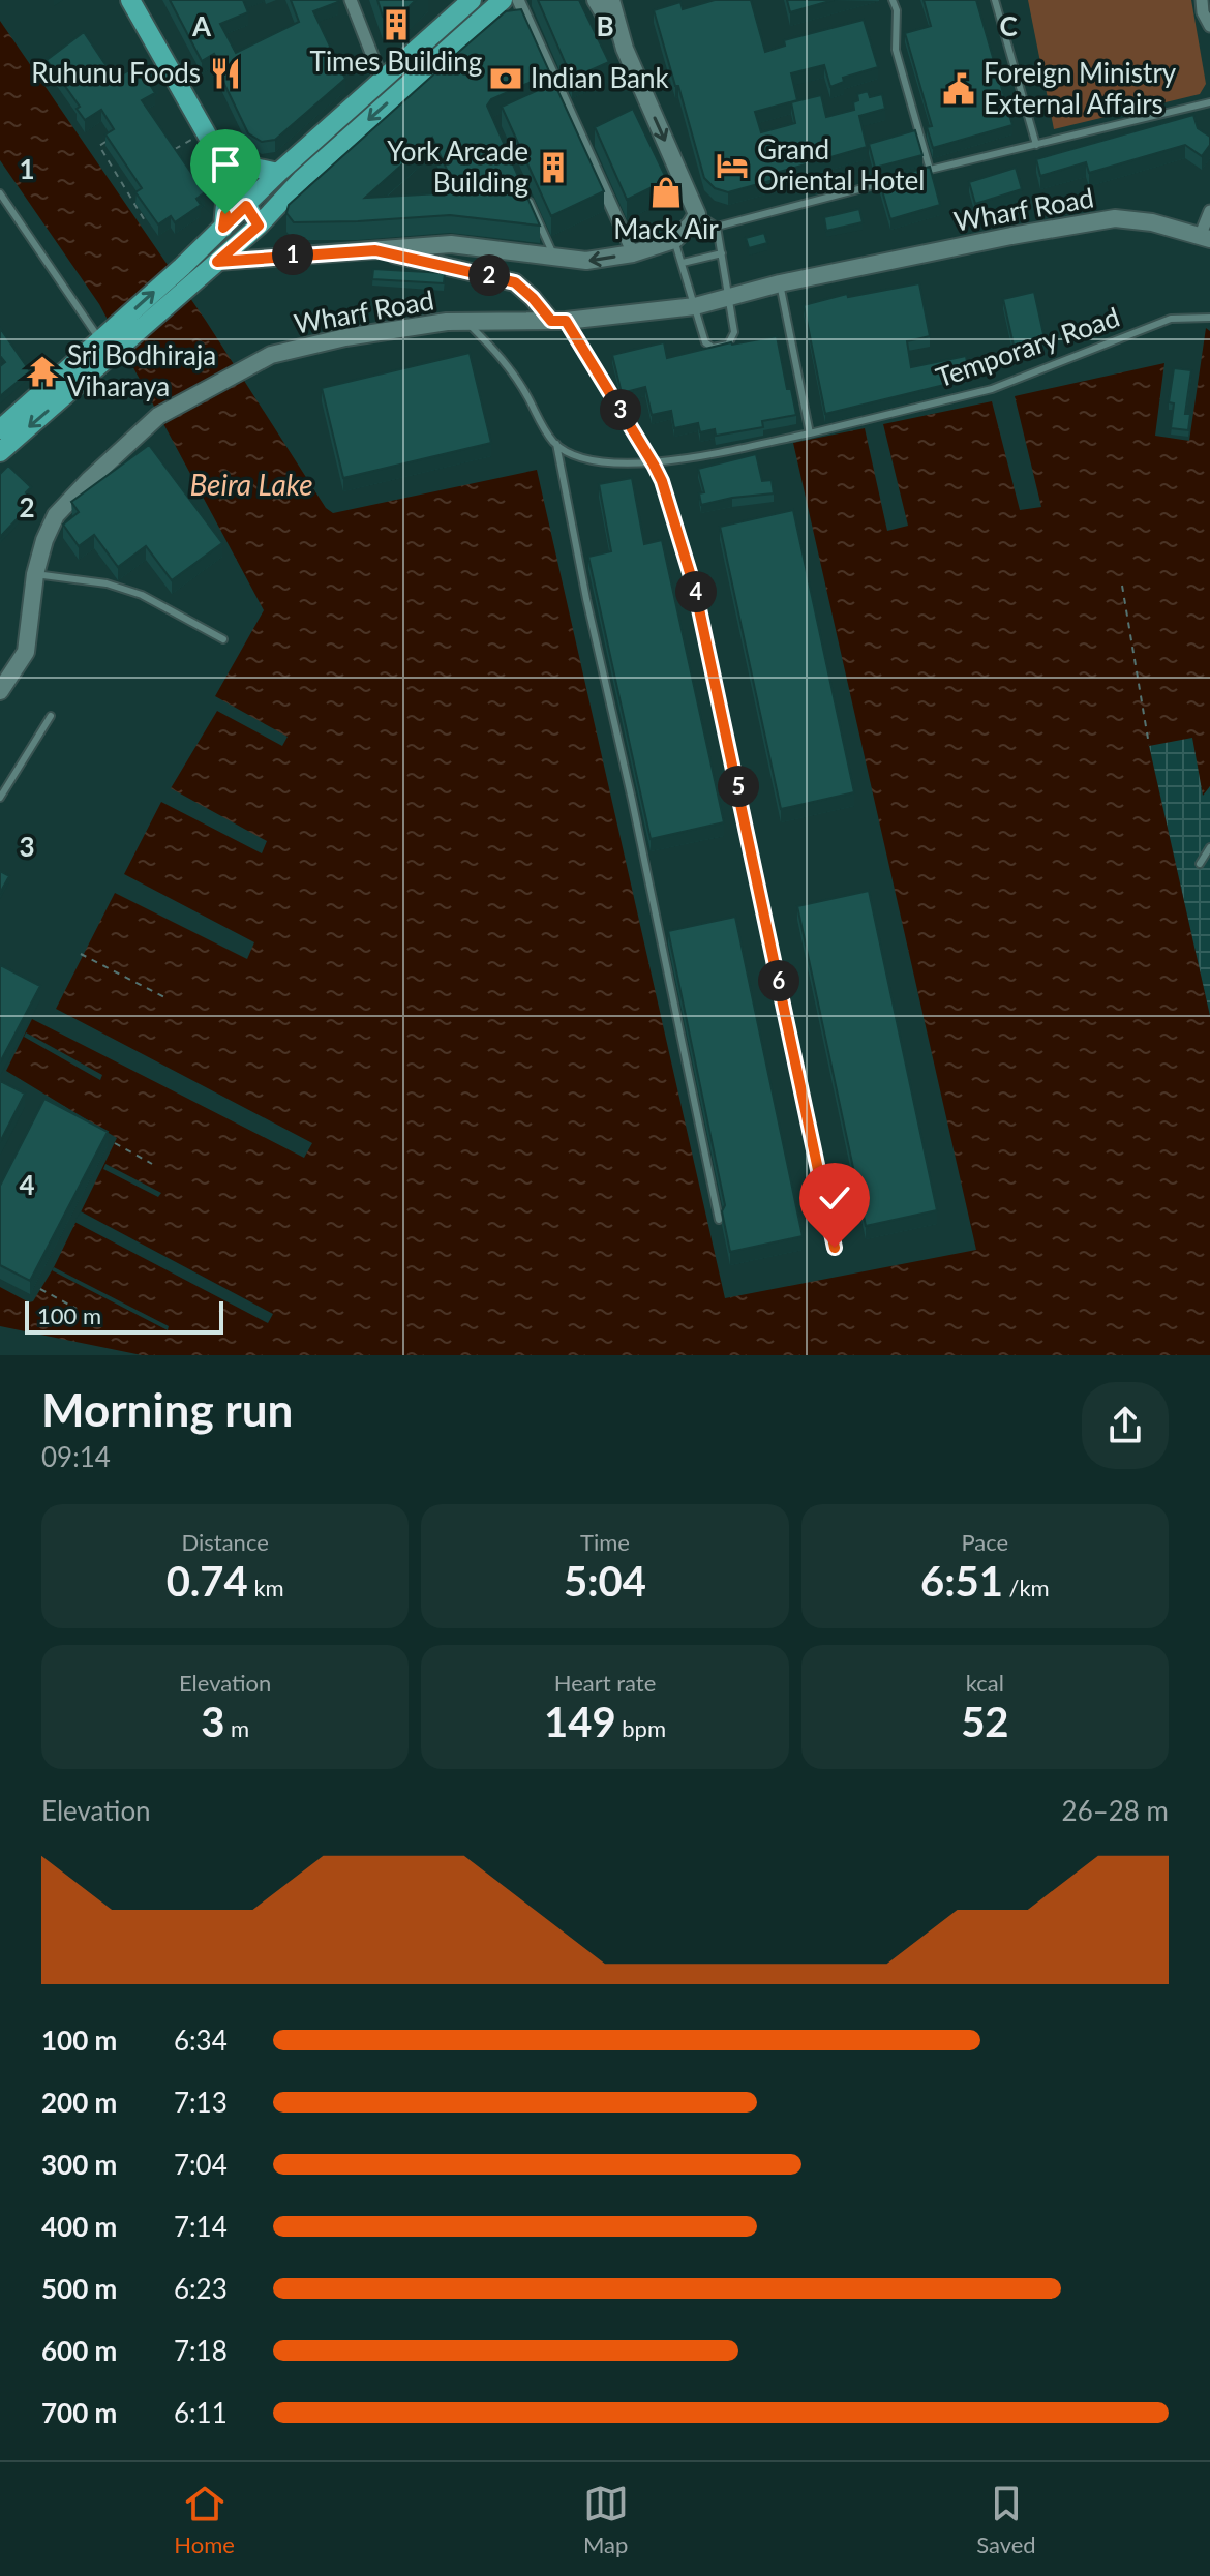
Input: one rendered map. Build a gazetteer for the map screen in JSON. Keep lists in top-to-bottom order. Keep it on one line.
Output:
{"streets":{"main road":["Wharf Road"],"lane":["Temporary Road"]},"water":["Beira Lake"],"places":{"building":["Times Building","York Arcade Building"],"restaurant":["Ruhunu Foods"],"bank":["Indian Bank"],"public building":["Foreign Ministry External Affairs"],"hotel":["Grand Oriental Hotel"],"shop":["Mack Air"],"temple":["Sri Bodhiraja Viharaya"]},"scale_bar":"100 m","page":{"pins":["1","2","3","4","5","6"],"scale":"100 m","heading":["Morning run","09:14"],"stats":[["Distance","0.74 km"],["Time","5:04"],["Pace","6:51 /km"],["Elevation","3 m"],["Heart rate","149 bpm"],["kcal","52"]],"chart":["Elevation","26–28 m"],"list":[{"name":"100 m","note":"6:34"},{"name":"200 m","note":"7:13"},{"name":"300 m","note":"7:04"},{"name":"400 m","note":"7:14"},{"name":"500 m","note":"6:23"},{"name":"600 m","note":"7:18"},{"name":"700 m","note":"6:11"}],"tabs":["Home","Map","Saved"]},"grid":{"columns":["A","B","C"],"rows":["1","2","3","4"]}}
